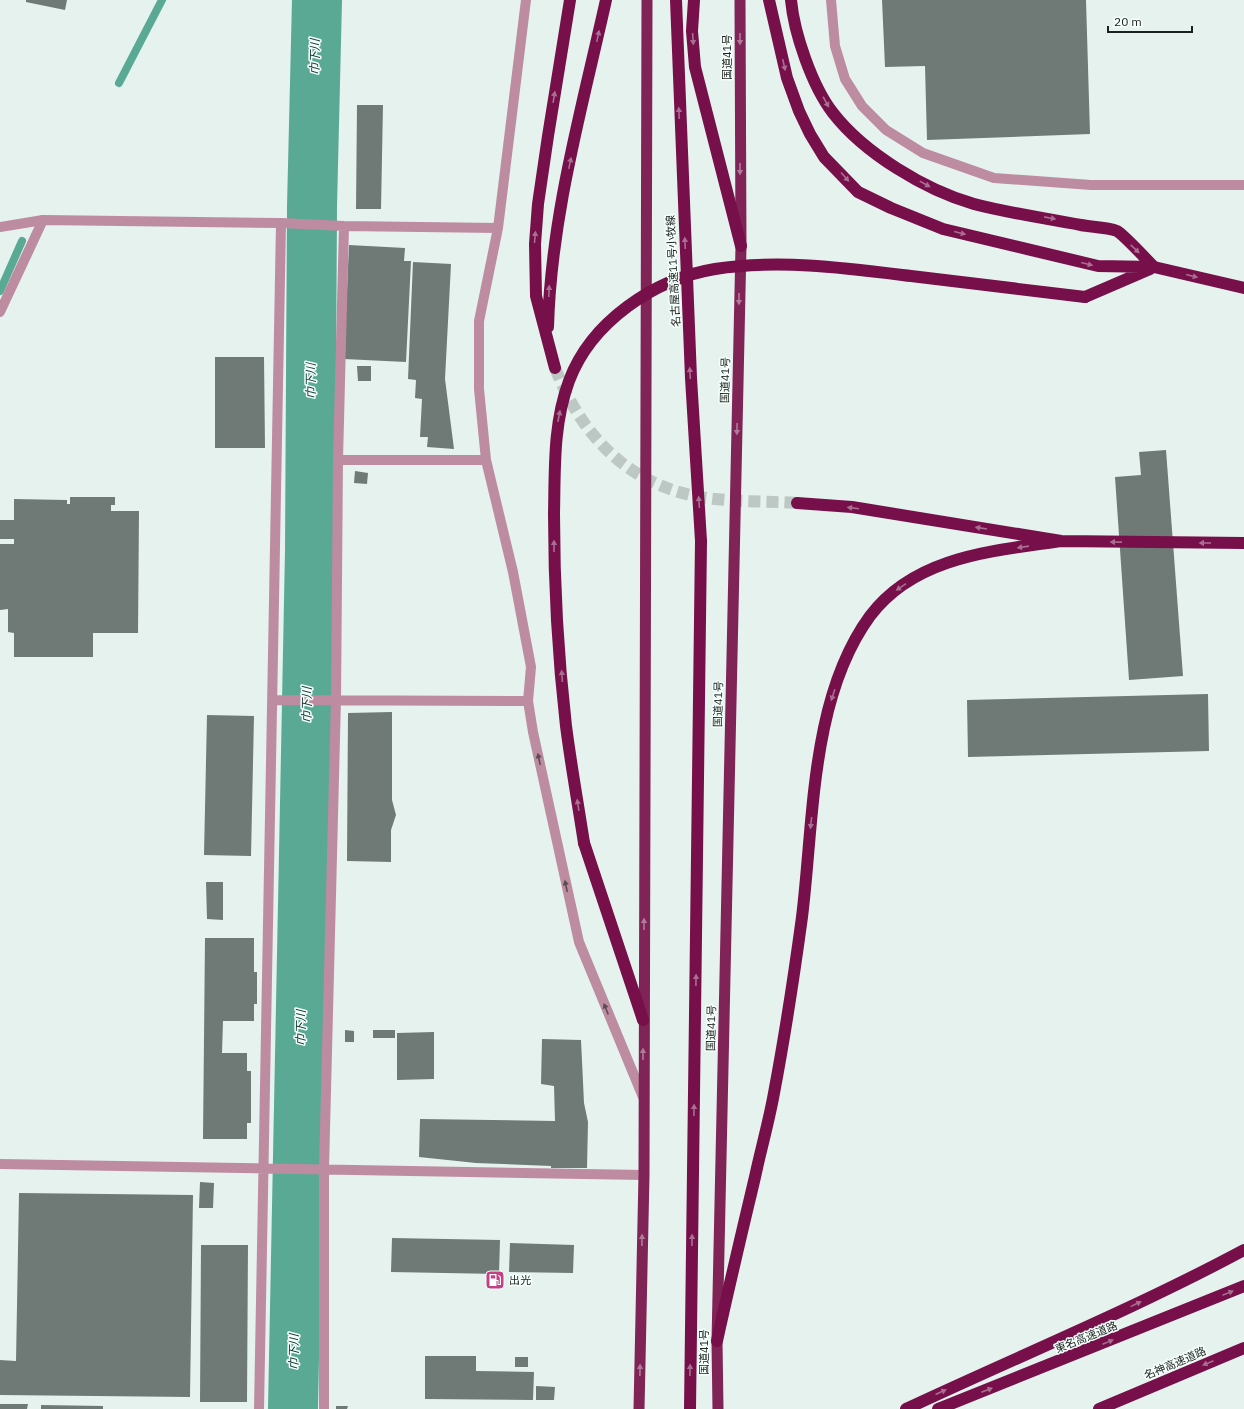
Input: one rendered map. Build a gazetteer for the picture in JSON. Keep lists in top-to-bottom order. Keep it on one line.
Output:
{"streets":{"highway":["国道41号","名古屋高速11号小牧線","東名高速道路","名神高速道路"]},"water":["巾下川"],"places":{"fuel station":["出光"]},"scale_bar":"20 m"}
